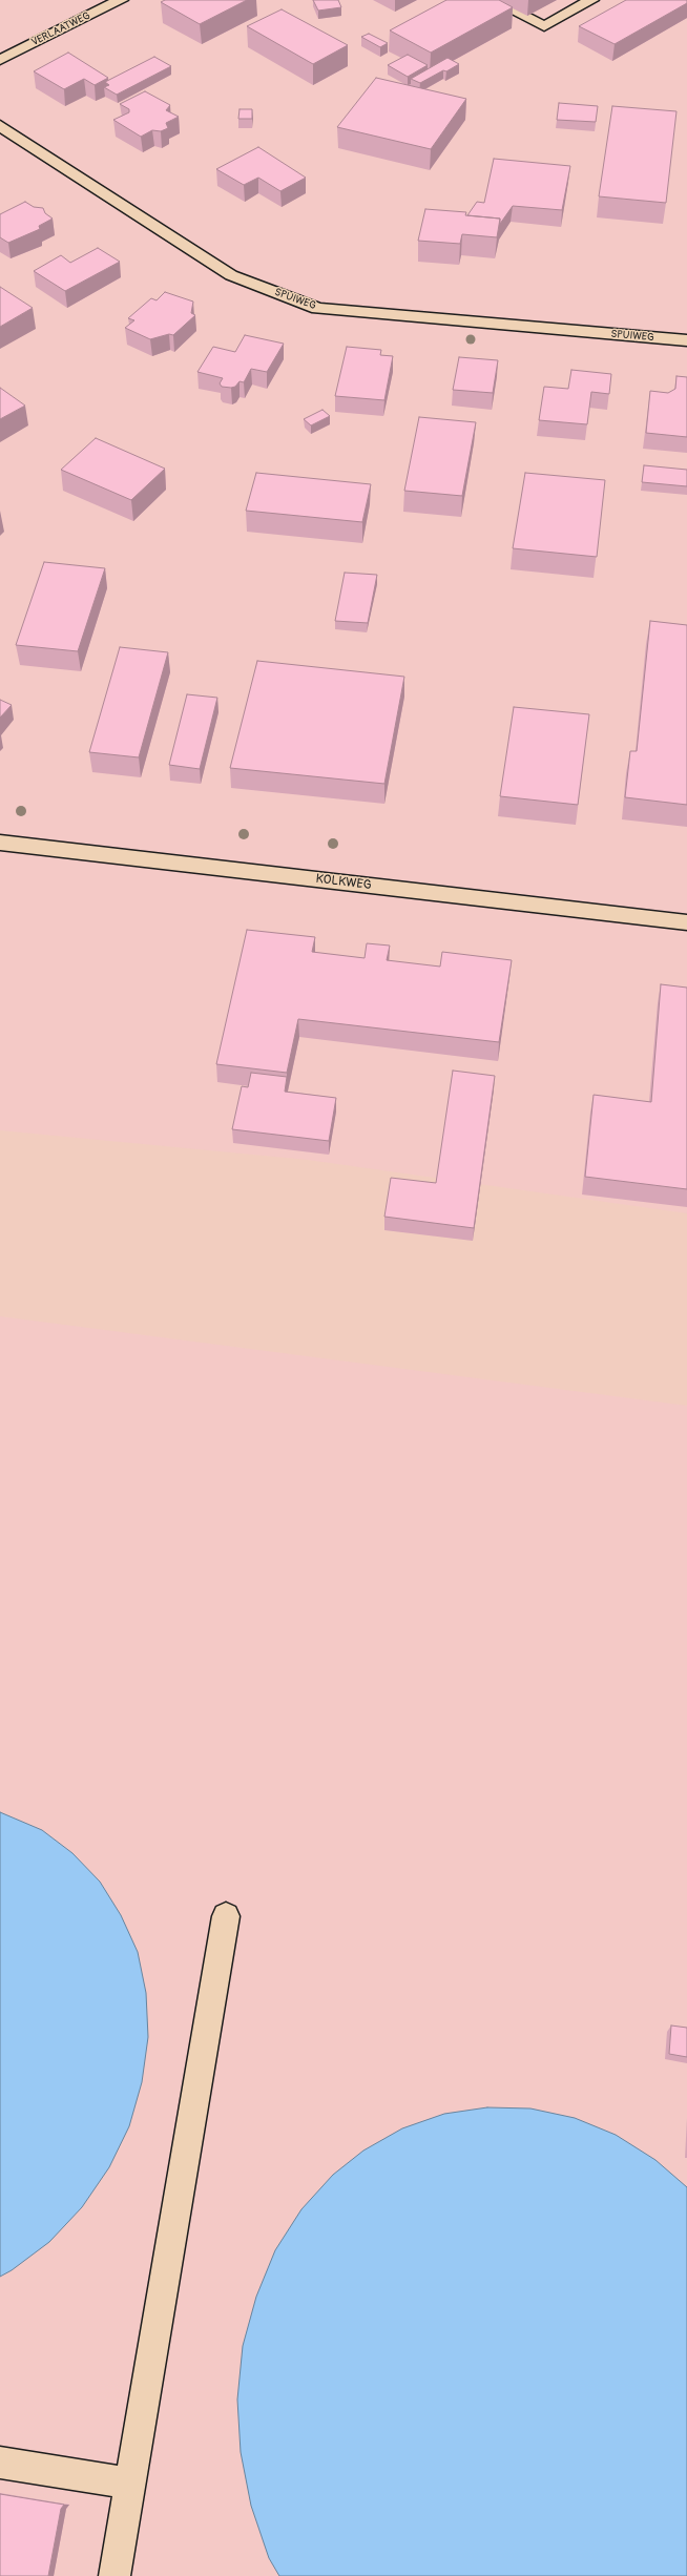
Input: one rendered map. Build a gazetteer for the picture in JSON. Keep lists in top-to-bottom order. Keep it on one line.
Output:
{"streets":{"street":["VERLAATWEG","SPUIWEG","KOLKWEG"]}}
